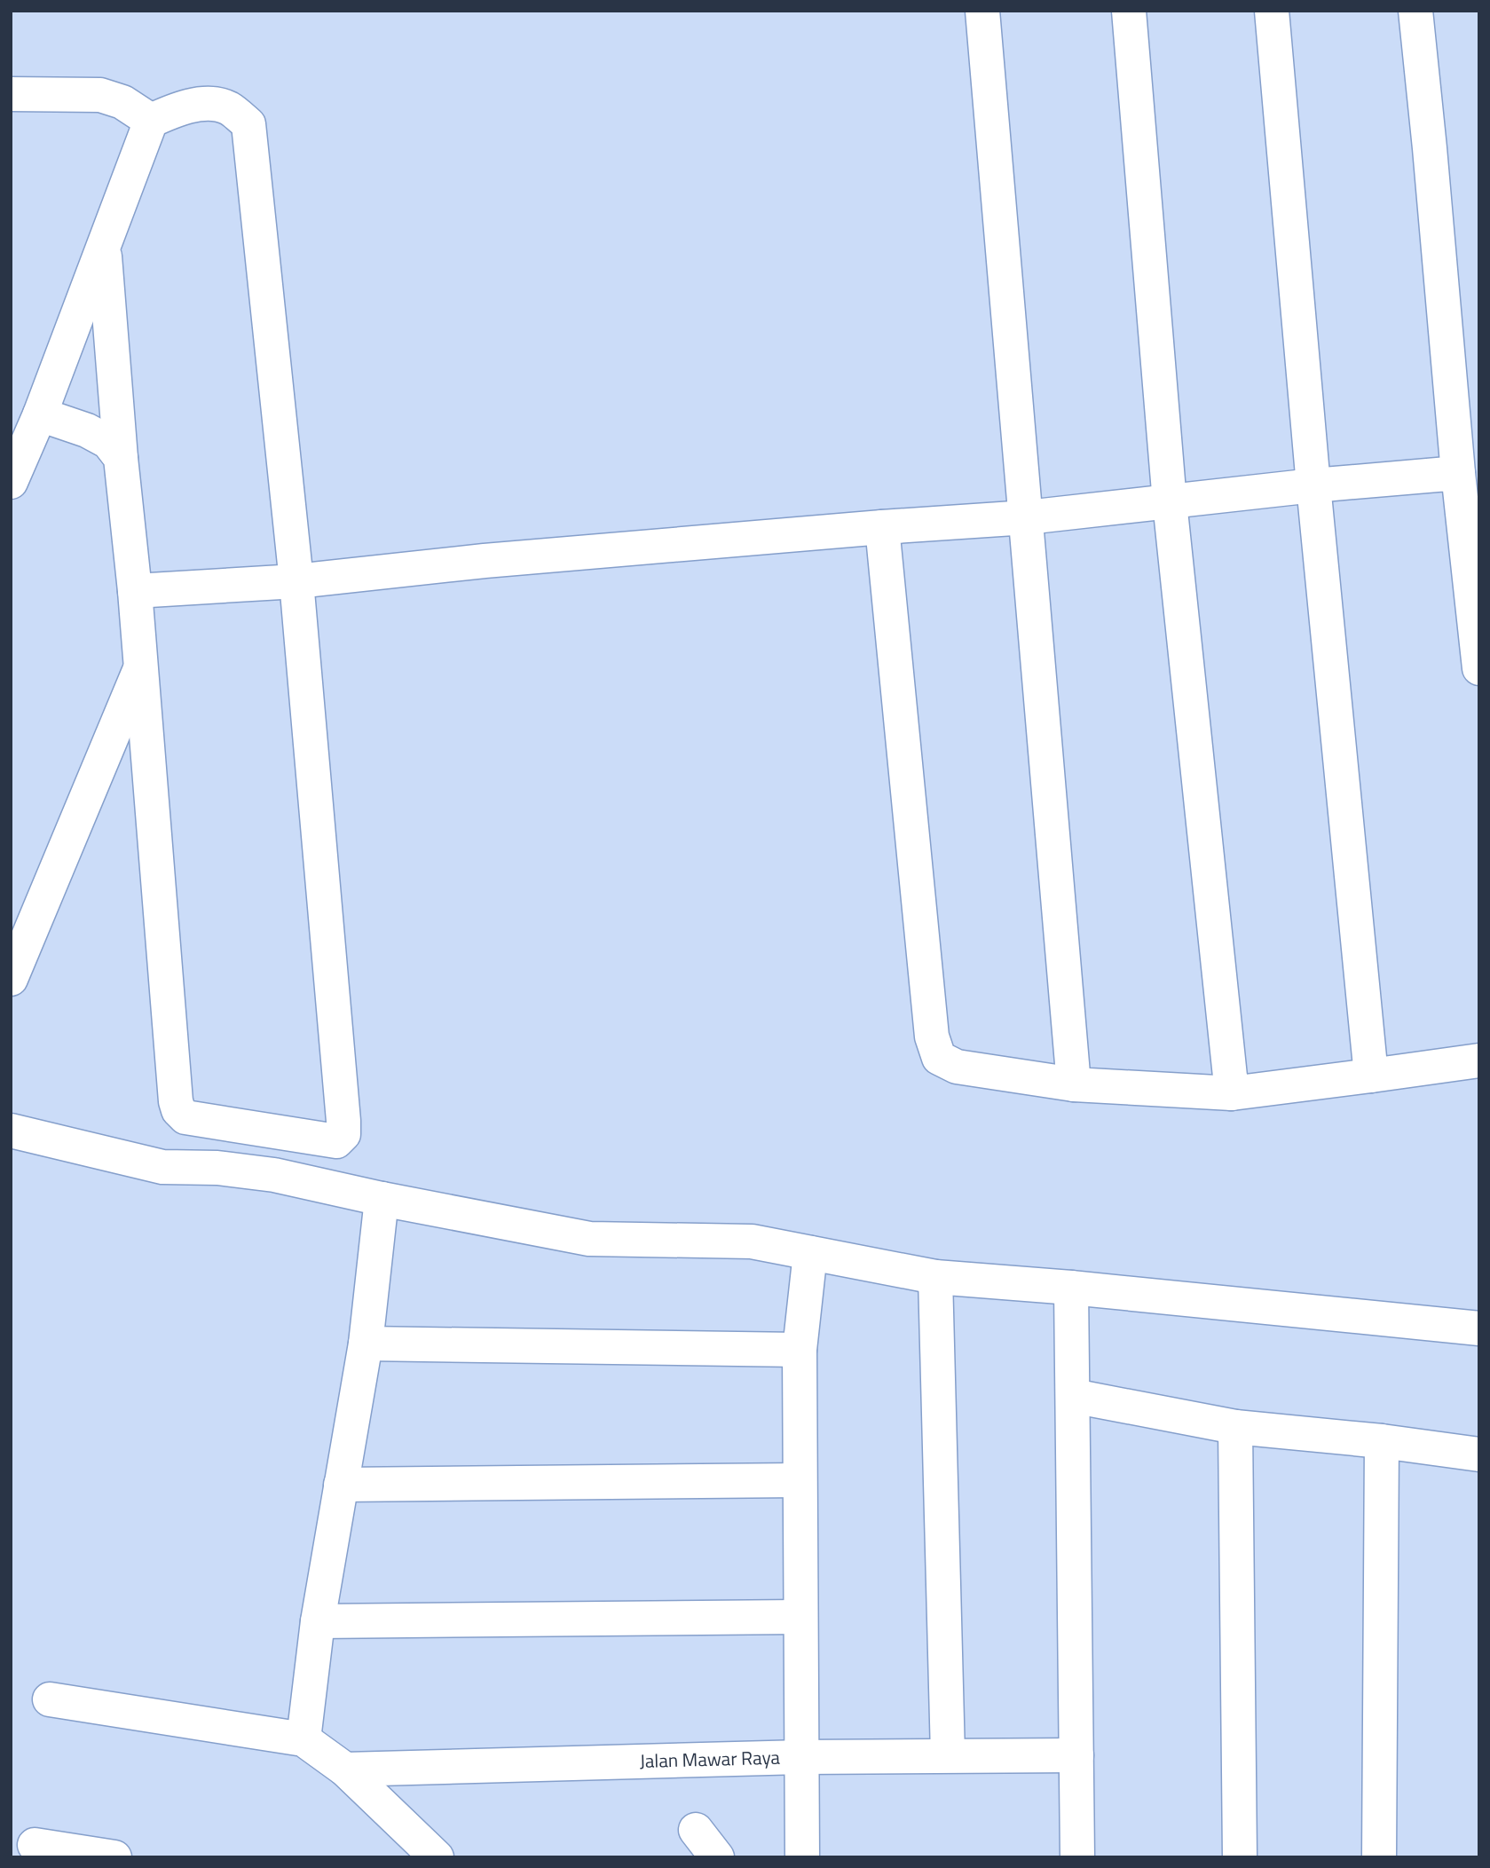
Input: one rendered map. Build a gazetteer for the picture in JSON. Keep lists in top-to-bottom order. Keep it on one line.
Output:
{"streets":{"street":["Jalan Mawar Raya"]}}
